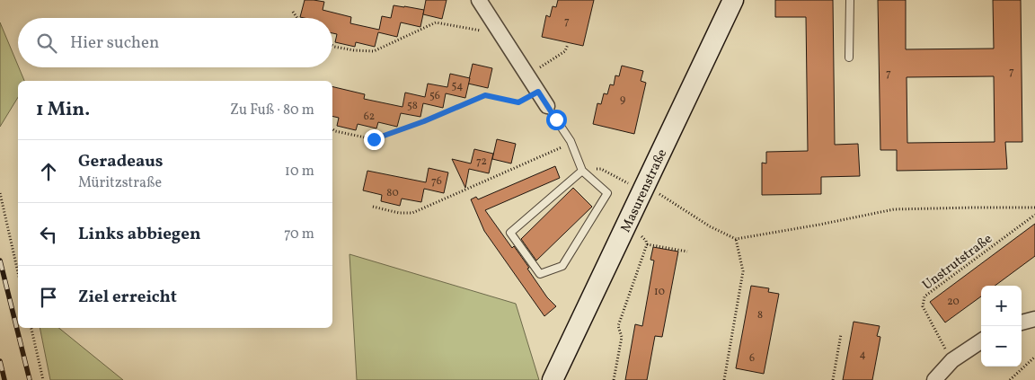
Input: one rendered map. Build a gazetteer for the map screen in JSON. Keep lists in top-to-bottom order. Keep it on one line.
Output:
{"streets":{"main road":["Masurenstraße"],"path":["Unstrutstraße"]},"house_numbers":["7","7","7","54","56","9","58","62","72","76","80","10","20","8","4","6"],"page":{"search":"Hier suchen","heading":["1 Min.","Zu Fuß · 80 m"],"list":[["Geradeaus","Müritzstraße","10 m"],["Links abbiegen","70 m"],"Ziel erreicht"],"map_buttons":["+","−"]}}
